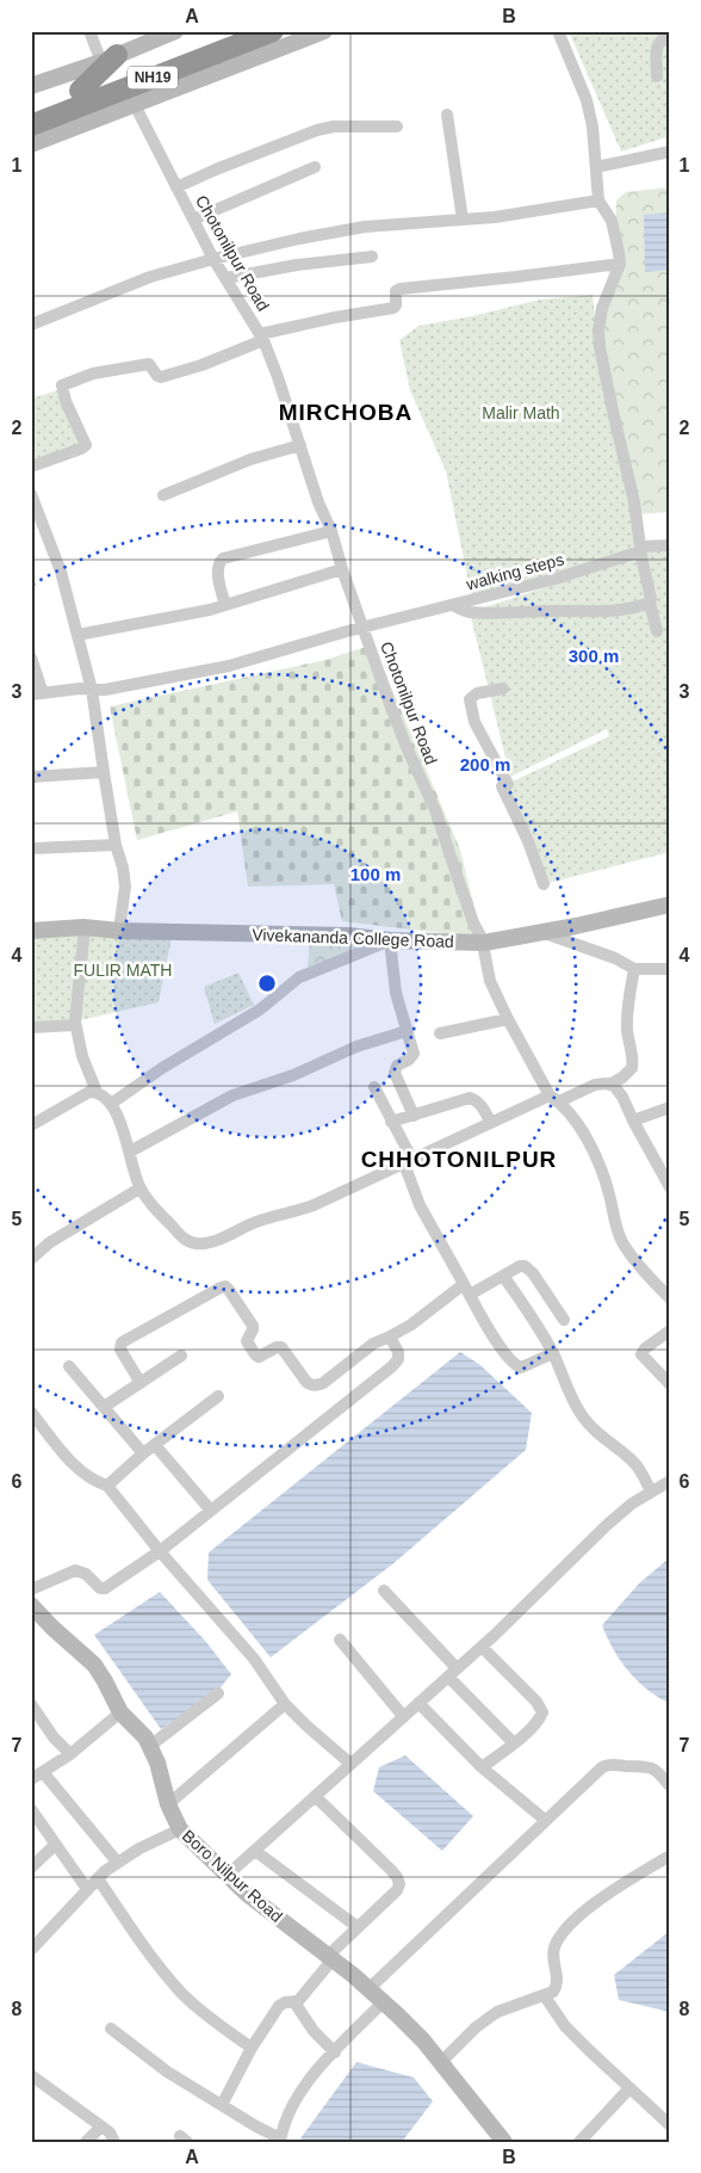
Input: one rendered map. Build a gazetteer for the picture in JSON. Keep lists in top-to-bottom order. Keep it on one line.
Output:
{"streets":{"highway":["NH19"],"street":["Chotonilpur Road","walking steps","Vivekananda College Road","Boro Nilpur Road"]},"crossings":[["Chotonilpur Road","walking steps"],["Chotonilpur Road","Vivekananda College Road"]],"districts":["MIRCHOBA","CHHOTONILPUR"],"parks":["Malir Math","FULIR MATH"],"grid":{"columns":["A","B"],"rows":["1","2","3","4","5","6","7","8"]},"rings":["300 m","200 m","100 m"]}
